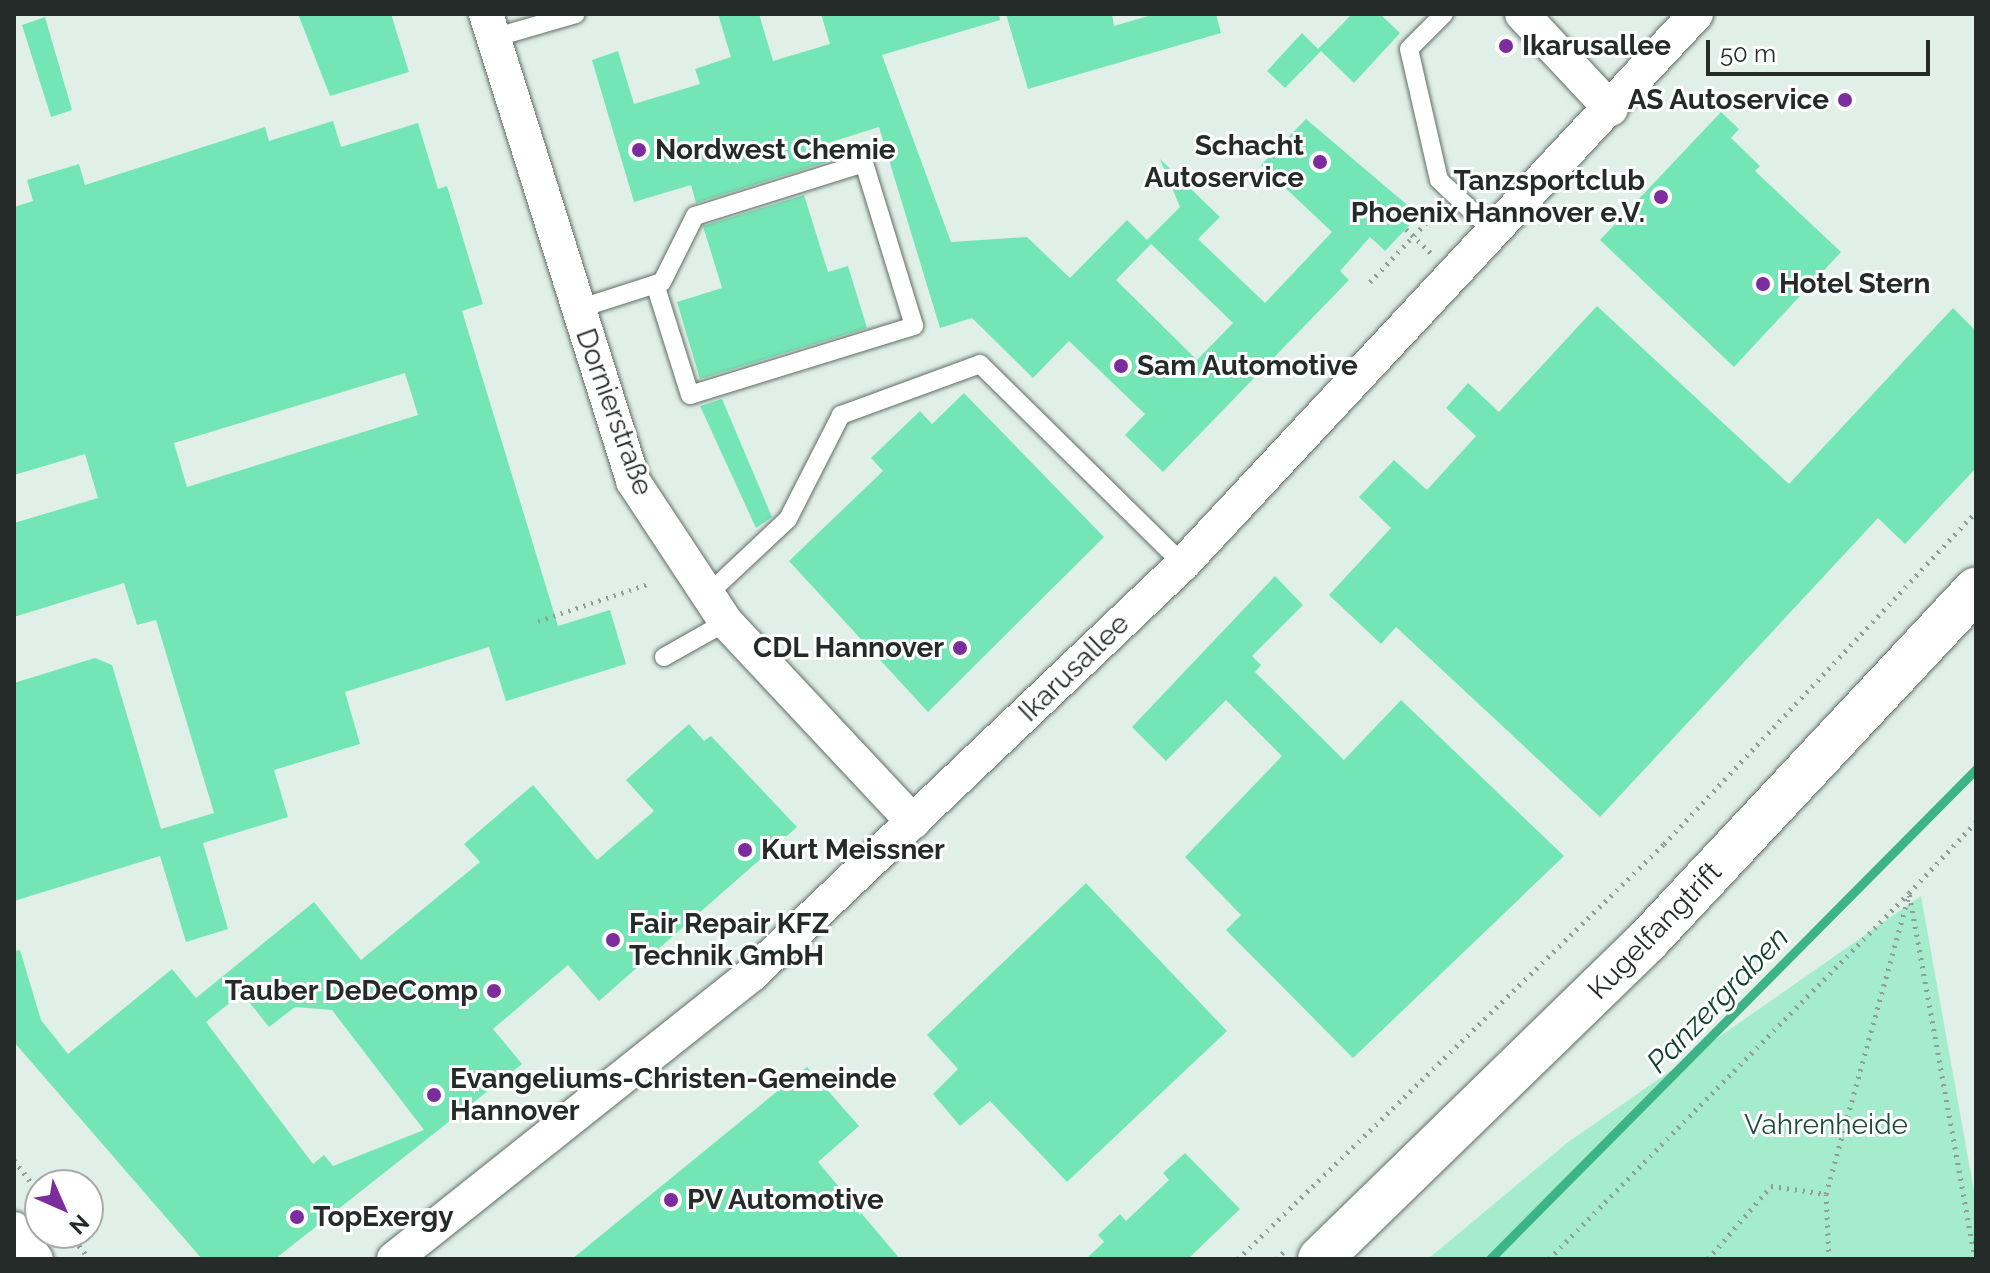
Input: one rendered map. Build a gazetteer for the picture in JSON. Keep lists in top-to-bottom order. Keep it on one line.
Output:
{"streets":{"street":["Dornierstraße","Ikarusallee","Kugelfangtrift"]},"crossings":[["Dornierstraße","Ikarusallee"]],"water":["Panzergraben"],"parks":["Vahrenheide"],"places":["Ikarusallee","AS Autoservice","Nordwest Chemie","Schacht Autoservice","Tanzsportclub Phoenix Hannover e.V.","Hotel Stern","Sam Automotive","CDL Hannover","Kurt Meissner","Fair Repair KFZ Technik GmbH","Tauber DeDeComp","Evangeliums-Christen-Gemeinde Hannover","PV Automotive","TopExergy"],"scale_bar":"50 m","north":"bottom right"}
